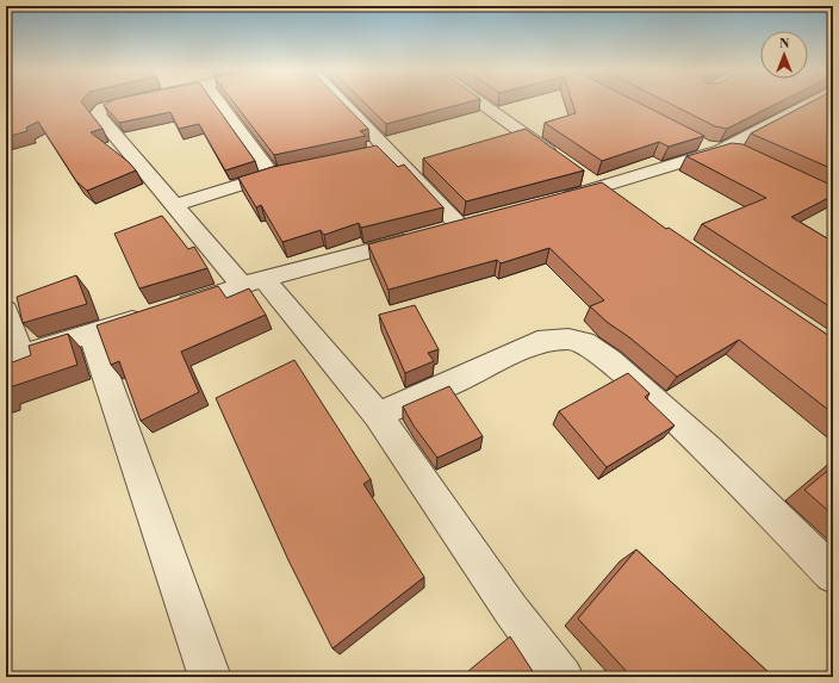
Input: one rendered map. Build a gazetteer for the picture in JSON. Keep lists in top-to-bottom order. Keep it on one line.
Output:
{"north":"top"}
